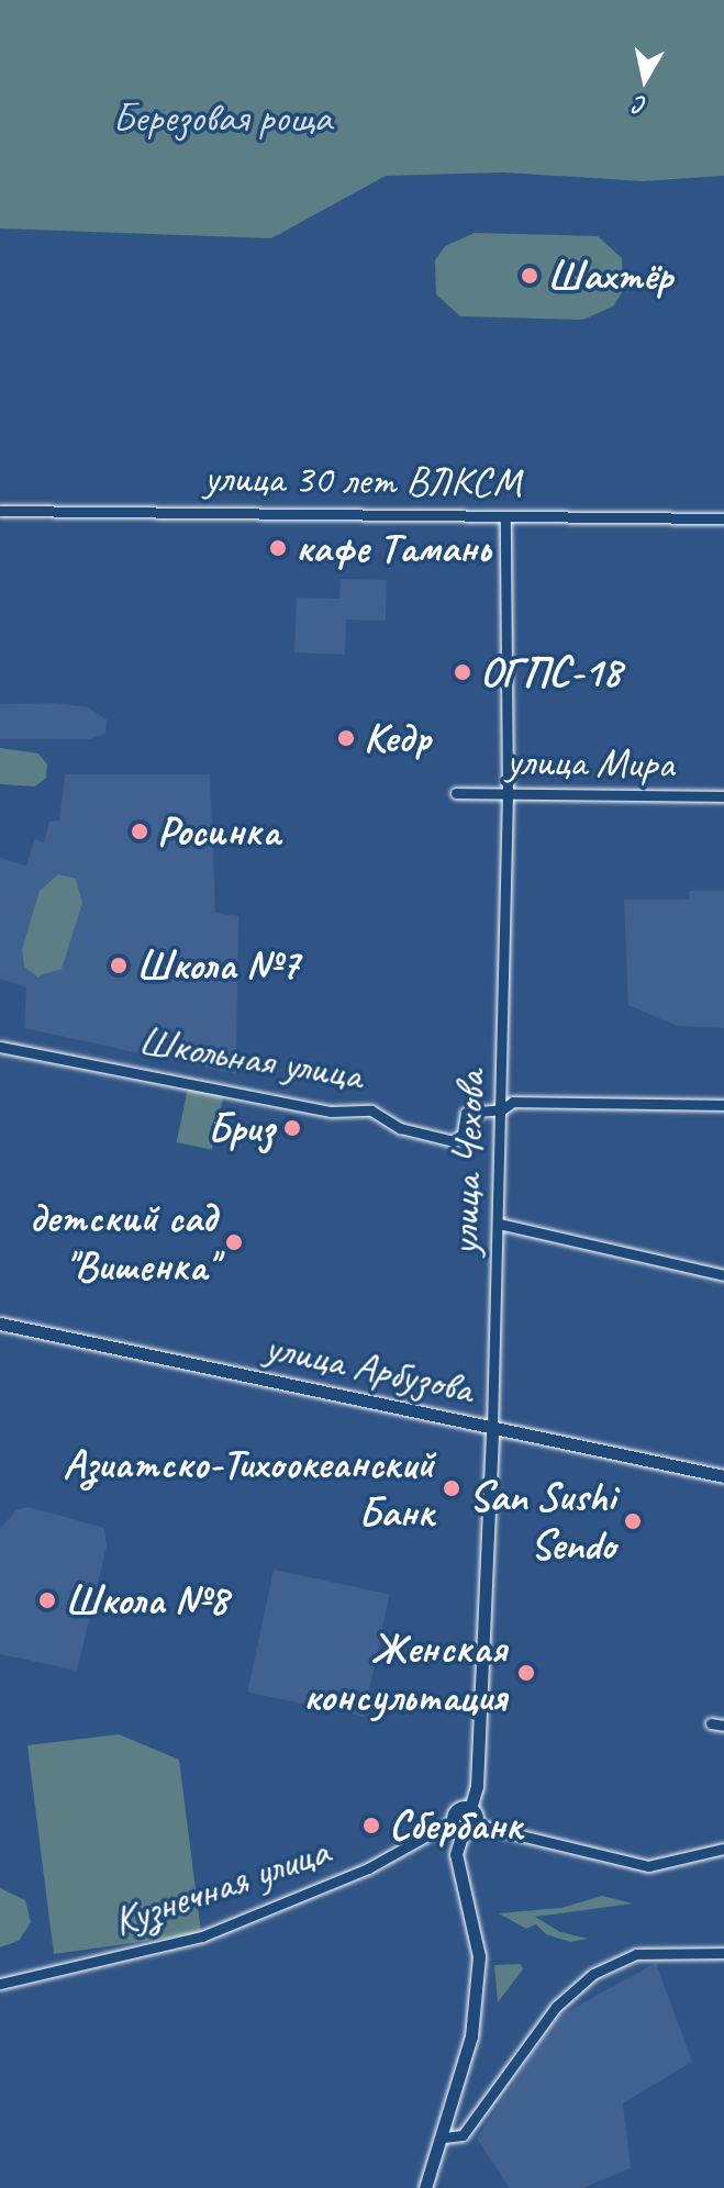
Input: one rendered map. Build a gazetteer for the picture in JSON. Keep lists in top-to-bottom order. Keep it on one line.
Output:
{"streets":{"street":["улица 30 лет ВЛКСМ","улица Мира","Школьная улица","улица Чехова","улица Арбузова","Кузнечная улица"]},"crossings":[["улица 30 лет ВЛКСМ","улица Чехова"],["улица Мира","улица Чехова"],["Школьная улица","улица Чехова"],["улица Чехова","улица Арбузова"]],"parks":["Березовая роща"],"places":["Шахтёр","кафе Тамань","ОГПС-18","Кедр","Росинка","Школа №7","Бриз","детский сад \"Вишенка\"","Азиатско-Тихоокеанский Банк","San Sushi Sendo","Школа №8","Женская консультация","Сбербанк"],"north":"bottom"}
